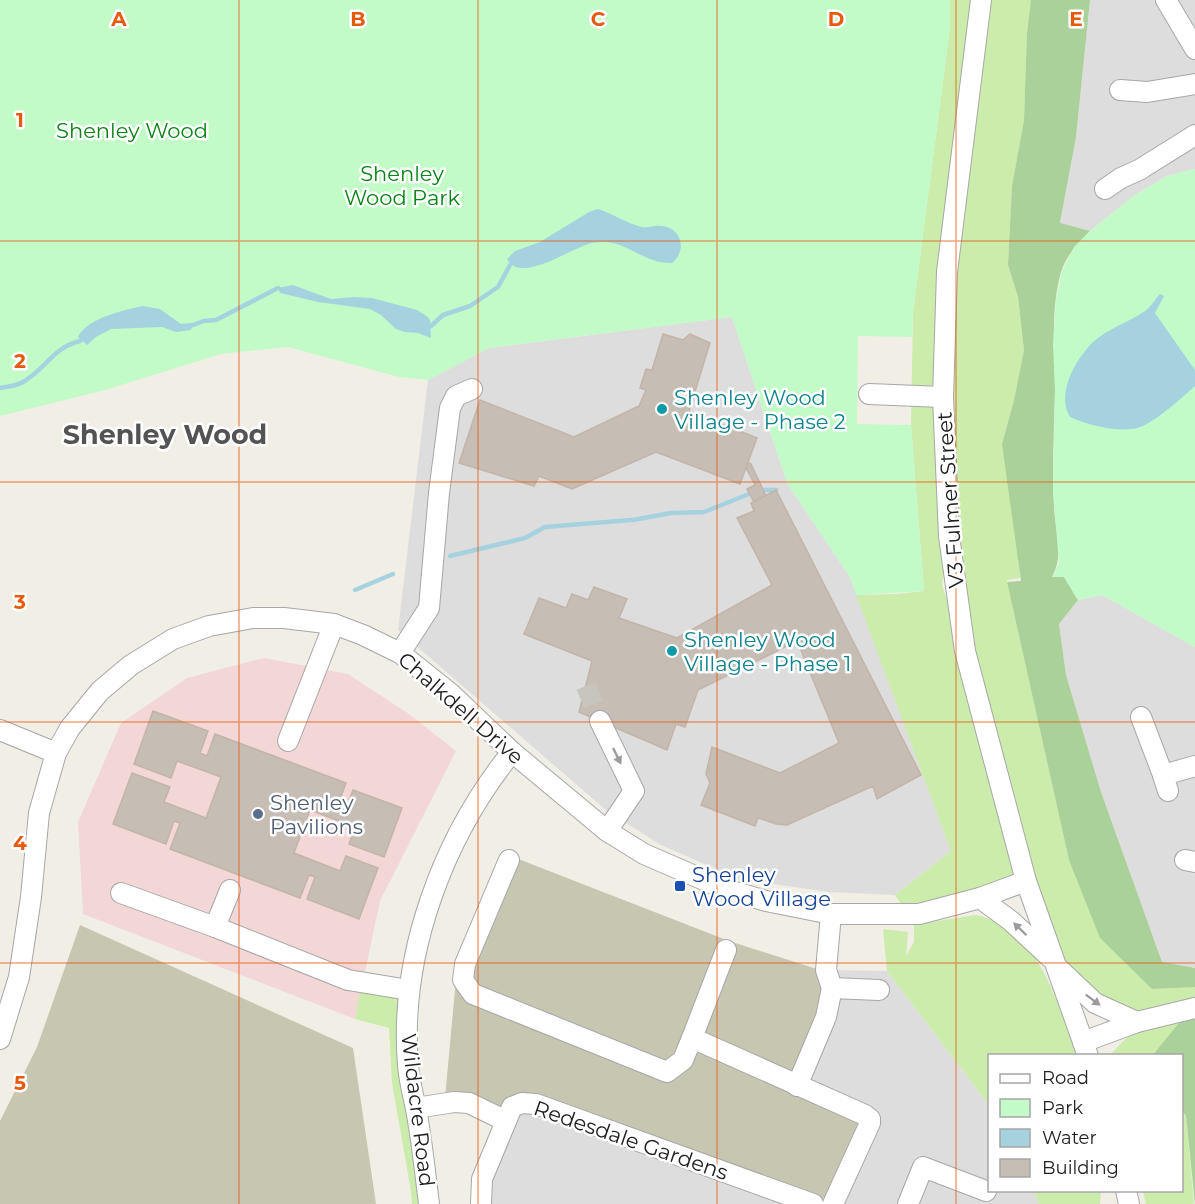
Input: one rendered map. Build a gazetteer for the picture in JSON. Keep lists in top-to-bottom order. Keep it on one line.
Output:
{"streets":{"street":["V3 Fulmer Street","Chalkdell Drive","Wildacre Road","Redesdale Gardens"]},"crossings":[["V3 Fulmer Street","Chalkdell Drive"],["Chalkdell Drive","Wildacre Road"]],"districts":["Shenley Wood"],"parks":["Shenley Wood","Shenley Wood Park"],"places":{"other":["Shenley Wood Village - Phase 2","Shenley Wood Village - Phase 1","Shenley Pavilions"],"transit":["Shenley Wood Village"]},"legend":["Road","Park","Water","Building"],"grid":{"columns":["A","B","C","D","E"],"rows":["1","2","3","4","5"]}}
